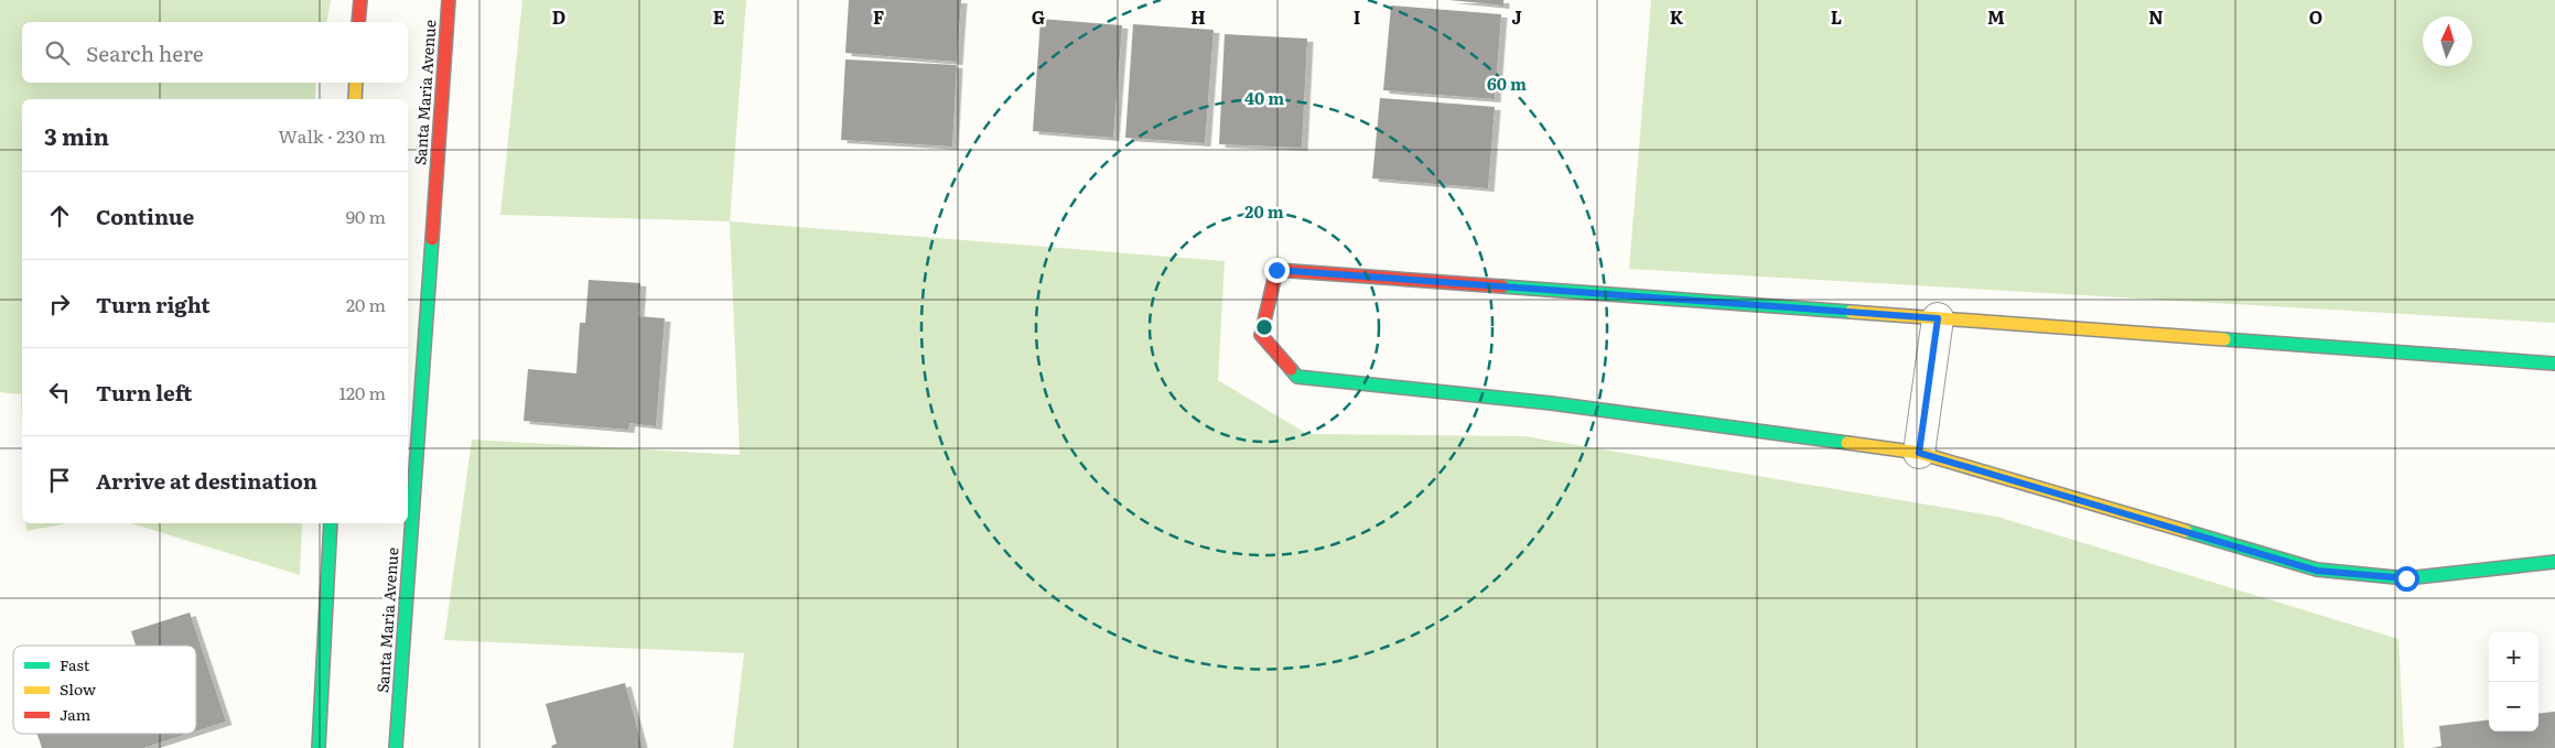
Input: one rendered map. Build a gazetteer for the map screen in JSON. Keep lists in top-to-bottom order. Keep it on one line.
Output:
{"streets":{"street":["Santa Maria Avenue"]},"legend":["Fast","Slow","Jam"],"north":"top","page":{"search":"Search here","heading":["3 min","Walk · 230 m"],"list":[["Continue","90 m"],["Turn right","20 m"],["Turn left","120 m"],"Arrive at destination"],"map_buttons":["+","−"]},"grid":{"columns":["D","E","F","G","H","I","J","K","L","M","N","O"]},"rings":["60 m","40 m","20 m"]}
